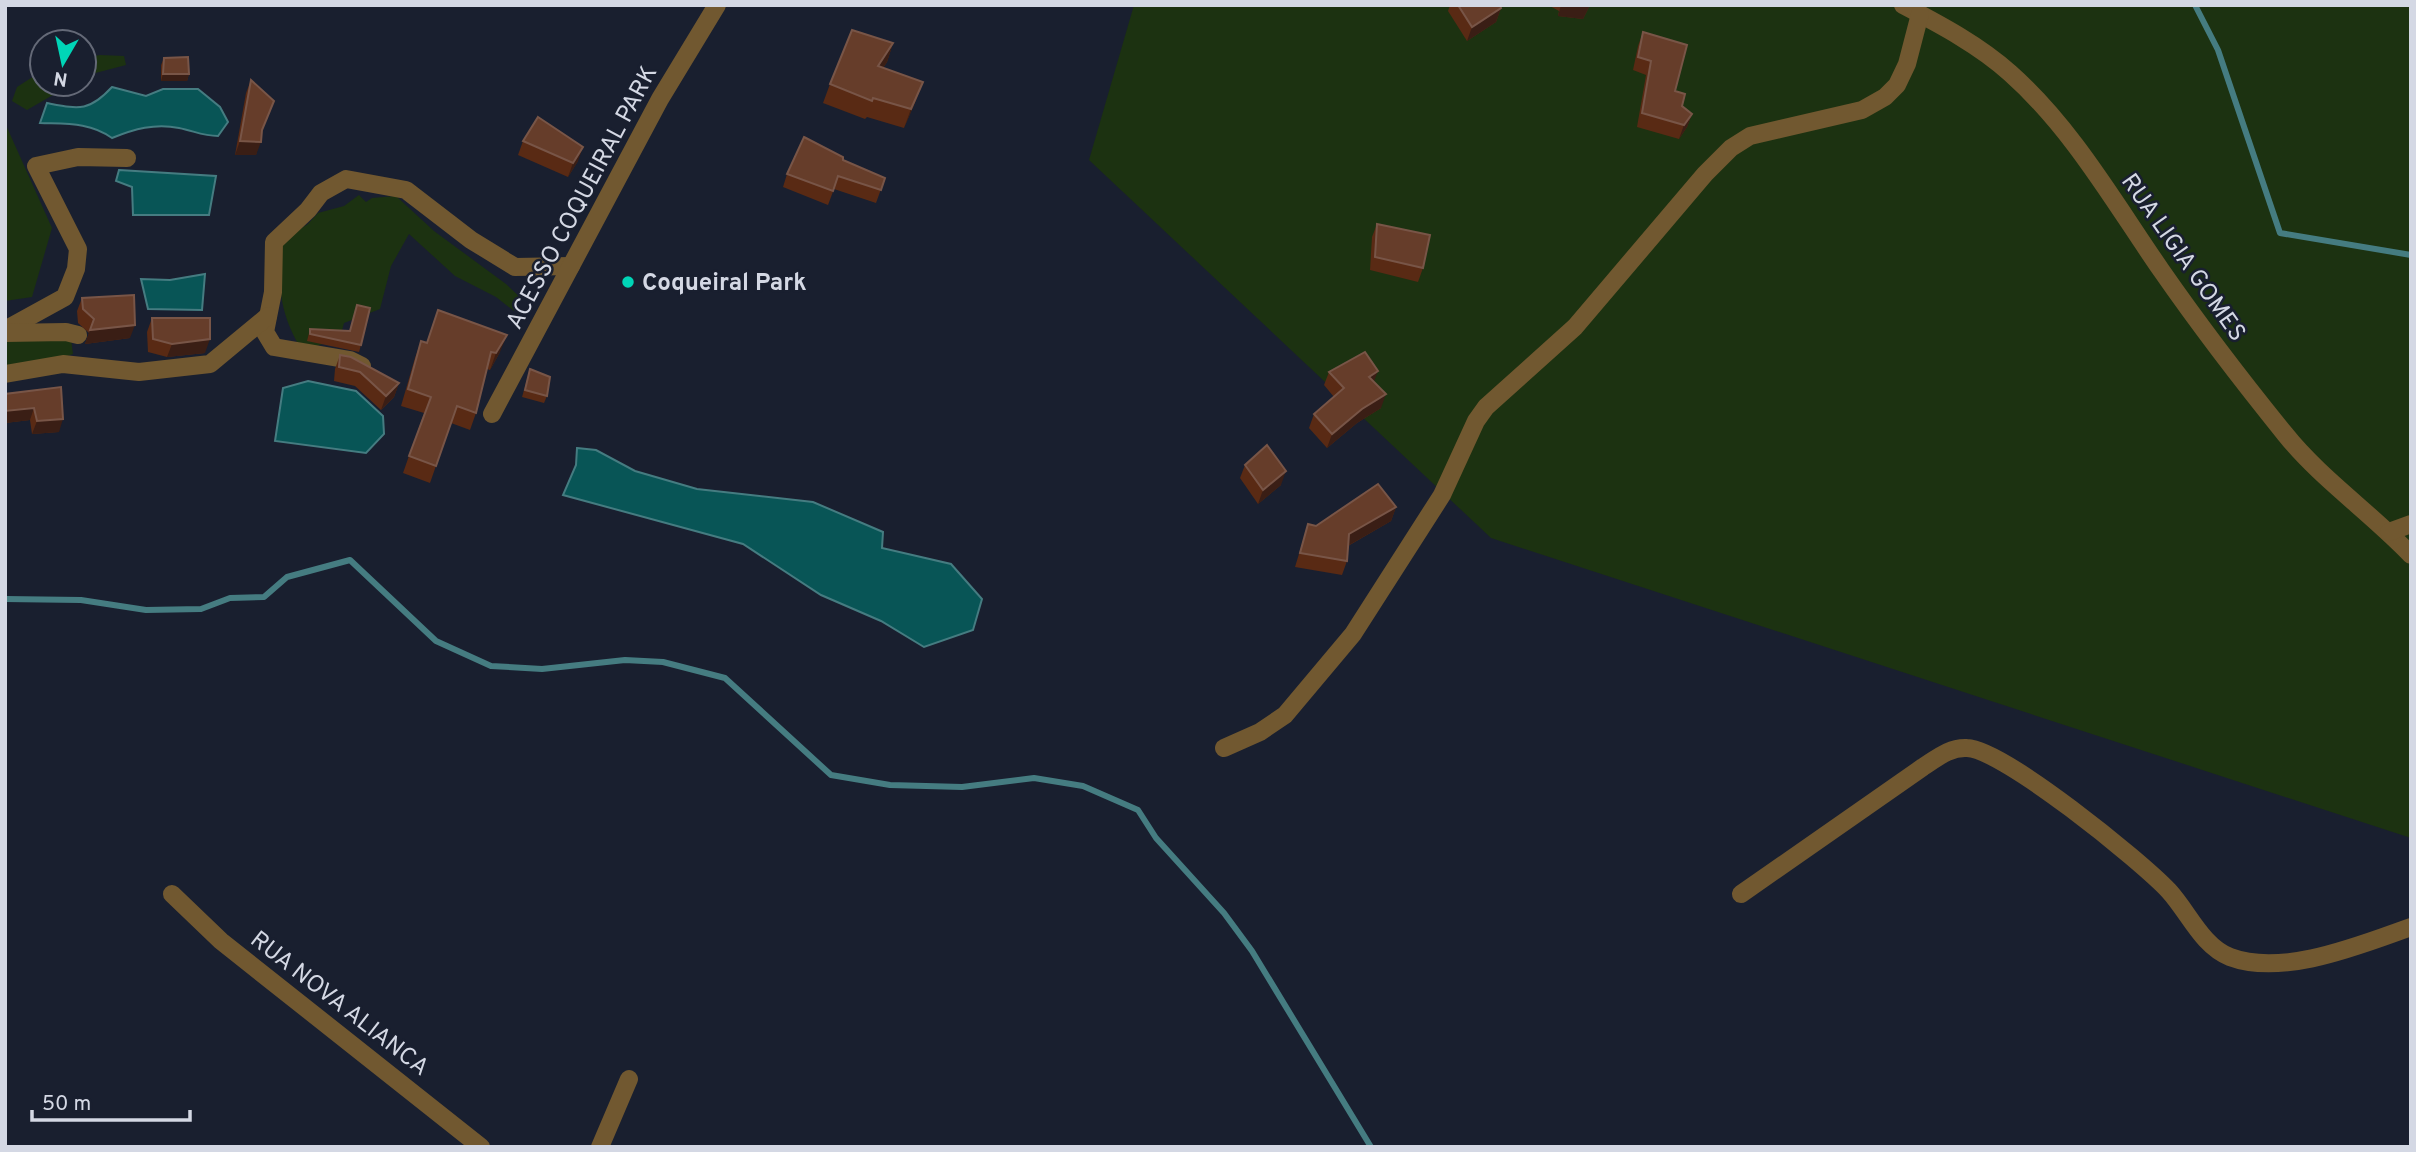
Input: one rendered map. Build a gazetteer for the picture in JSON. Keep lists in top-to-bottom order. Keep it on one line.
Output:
{"streets":{"street":["ACESSO COQUEIRAL PARK","RUA LIGIA GOMES","RUA NOVA ALIANCA"]},"places":["Coqueiral Park"],"scale_bar":"50 m","north":"bottom"}
